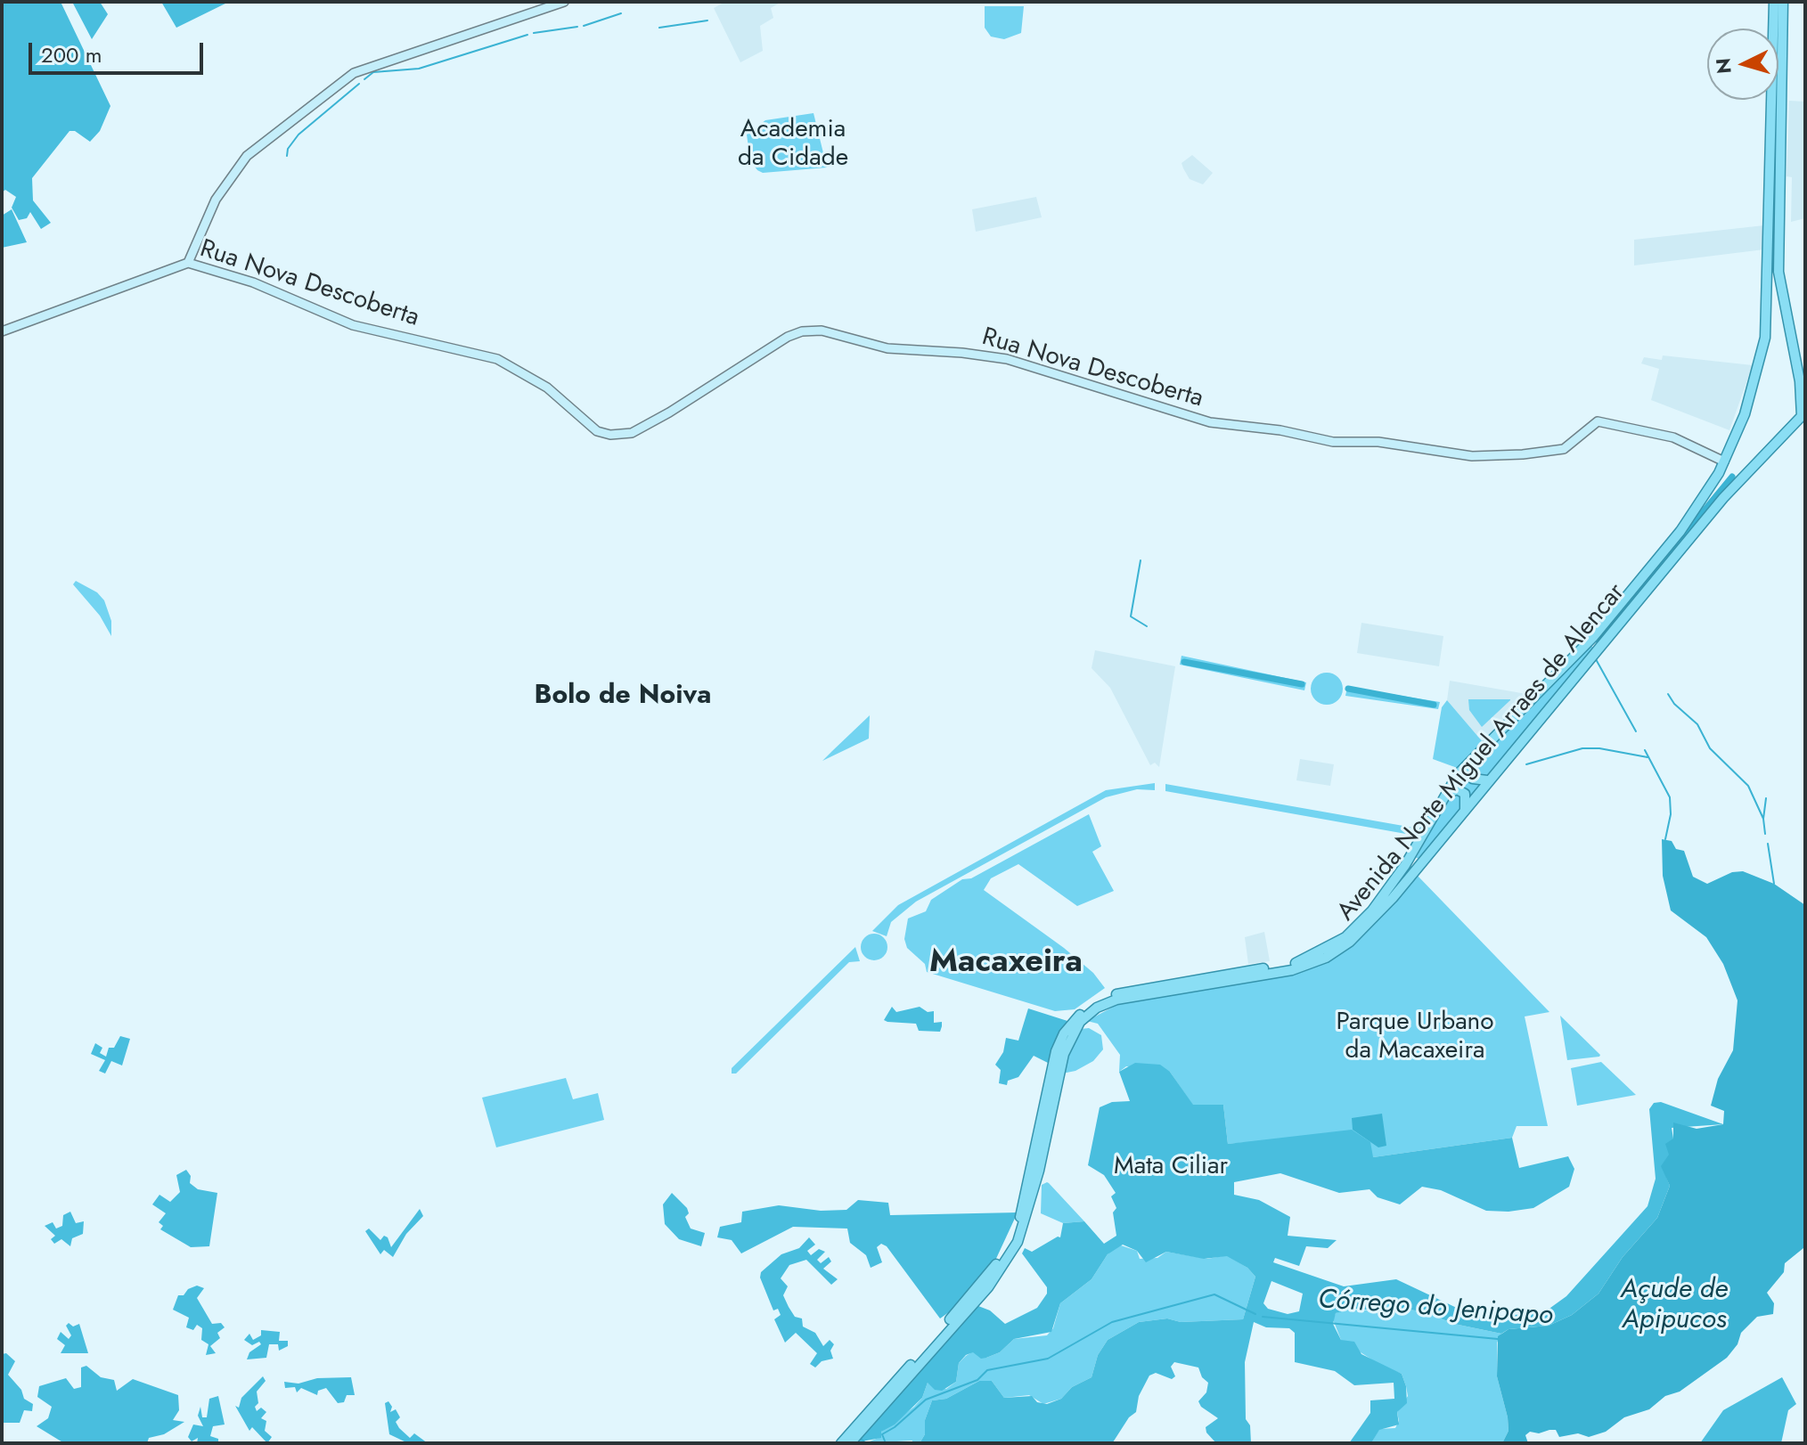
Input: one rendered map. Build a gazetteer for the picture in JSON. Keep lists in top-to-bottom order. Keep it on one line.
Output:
{"streets":{"main road":["Rua Nova Descoberta","Avenida Norte Miguel Arraes de Alencar"]},"crossings":[["Rua Nova Descoberta","Avenida Norte Miguel Arraes de Alencar"]],"districts":["Bolo de Noiva","Macaxeira"],"water":["Açude de Apipucos","Córrego do Jenipapo"],"parks":["Academia da Cidade","Parque Urbano da Macaxeira","Mata Ciliar"],"scale_bar":"200 m","north":"left"}
